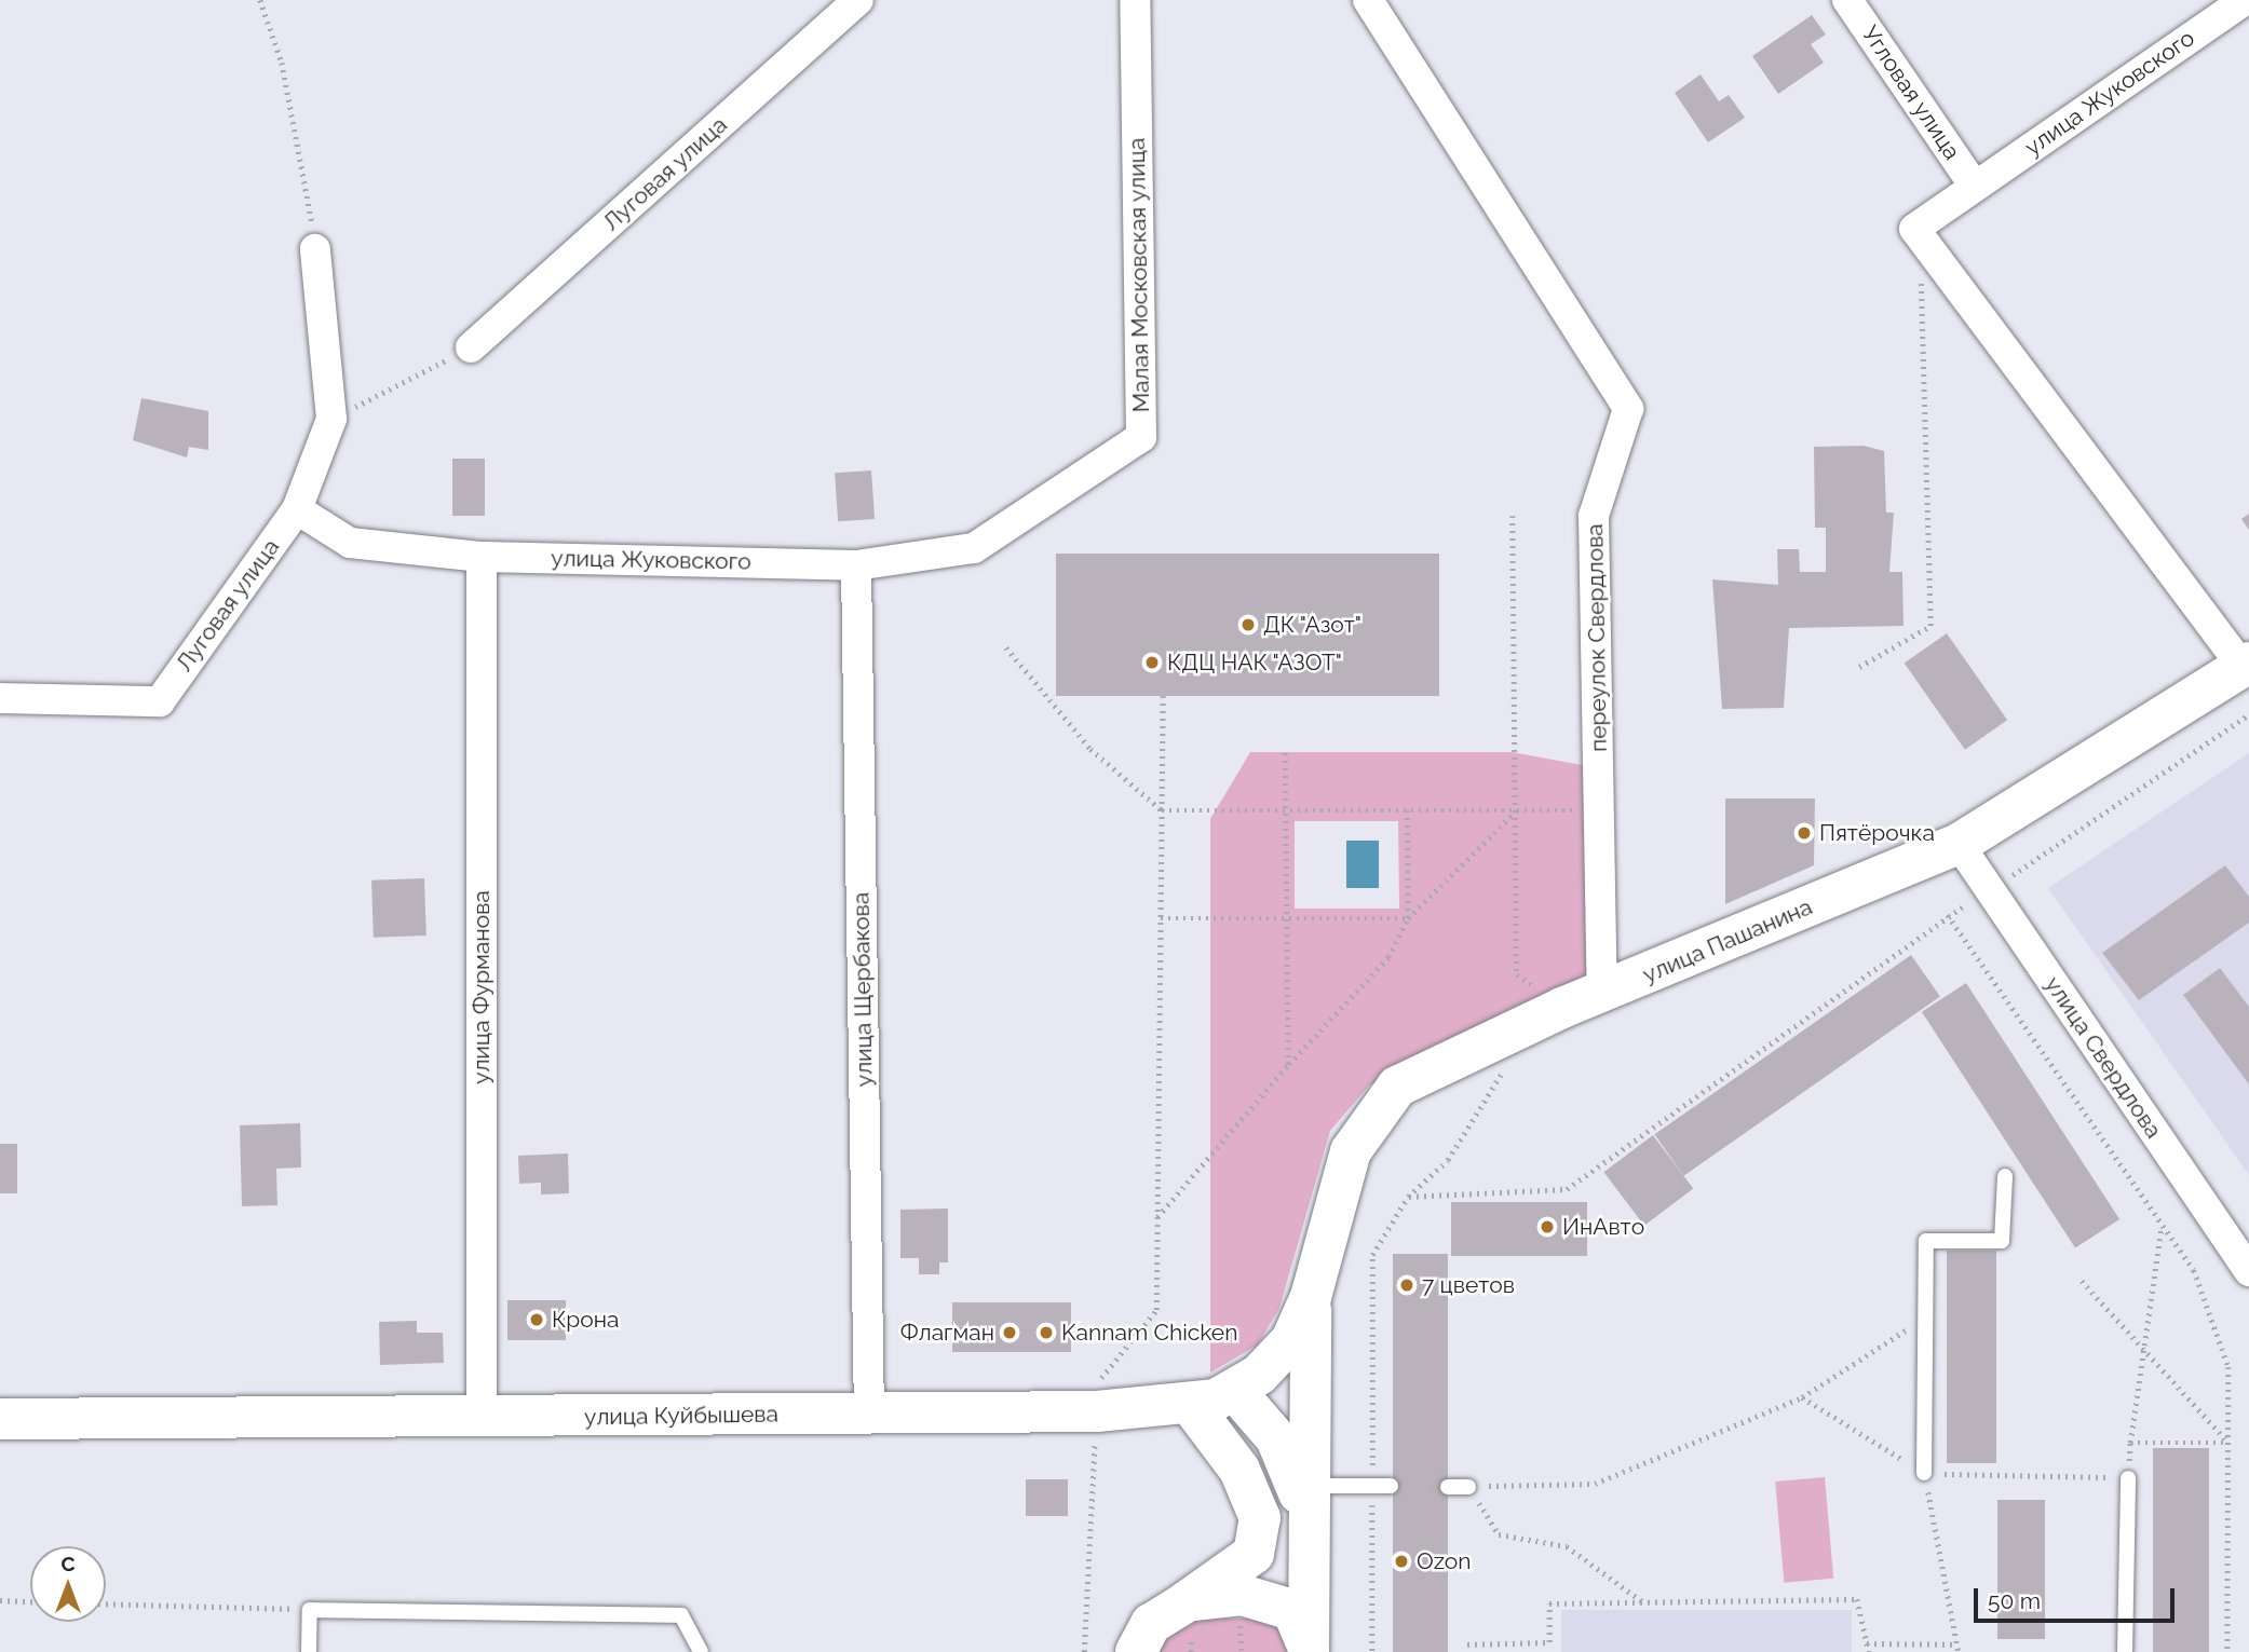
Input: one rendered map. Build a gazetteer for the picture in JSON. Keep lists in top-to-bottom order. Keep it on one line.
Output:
{"streets":{"main road":["улица Пашанина","улица Куйбышева"],"street":["Угловая улица","улица Жуковского","Луговая улица","Малая Московская улица","переулок Свердлова","улица Фурманова","улица Щербакова","улица Свердлова"]},"crossings":[["Угловая улица","улица Жуковского"],["улица Жуковского","Луговая улица"],["улица Жуковского","Малая Московская улица"],["улица Жуковского","улица Фурманова"],["улица Жуковского","улица Щербакова"],["переулок Свердлова","улица Пашанина"],["улица Пашанина","улица Свердлова"],["улица Пашанина","улица Куйбышева"],["улица Фурманова","улица Куйбышева"],["улица Щербакова","улица Куйбышева"]],"places":["ДК \"Азот\"","КДЦ НАК \"АЗОТ\"","Пятёрочка","ИнАвто","7 цветов","Крона","Флагман","Kannam Chicken","Ozon"],"scale_bar":"50 m","north":"top"}
